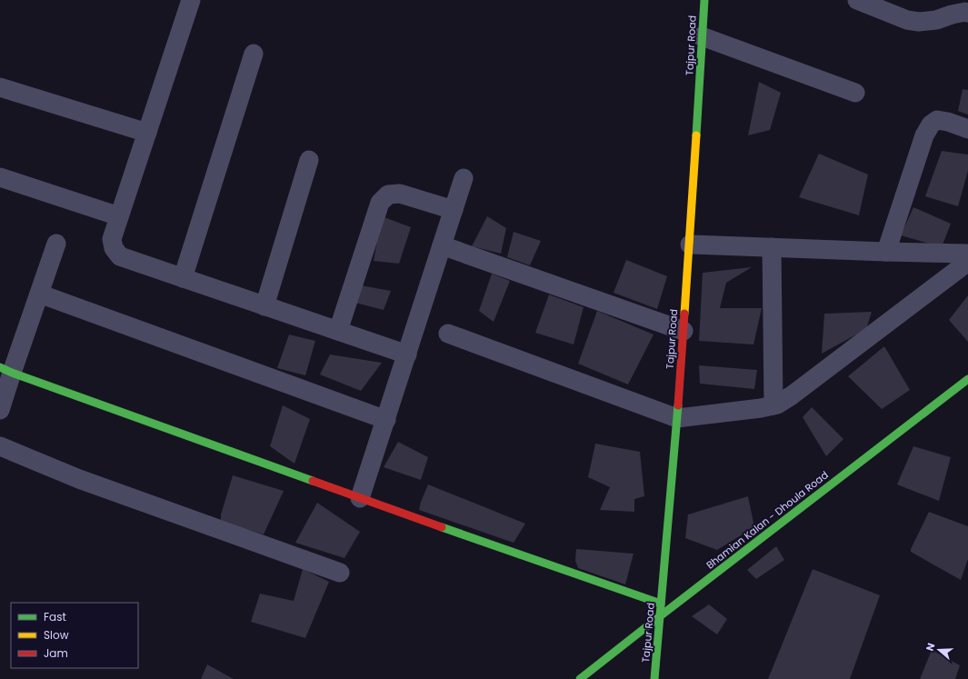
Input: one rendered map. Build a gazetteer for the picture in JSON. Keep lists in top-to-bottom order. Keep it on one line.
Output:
{"streets":{"street":["Tajpur Road","Bhamian Kalan - Dhoula Road"]},"crossings":[["Tajpur Road","Bhamian Kalan - Dhoula Road"]],"legend":["Fast","Slow","Jam"],"north":"left"}
